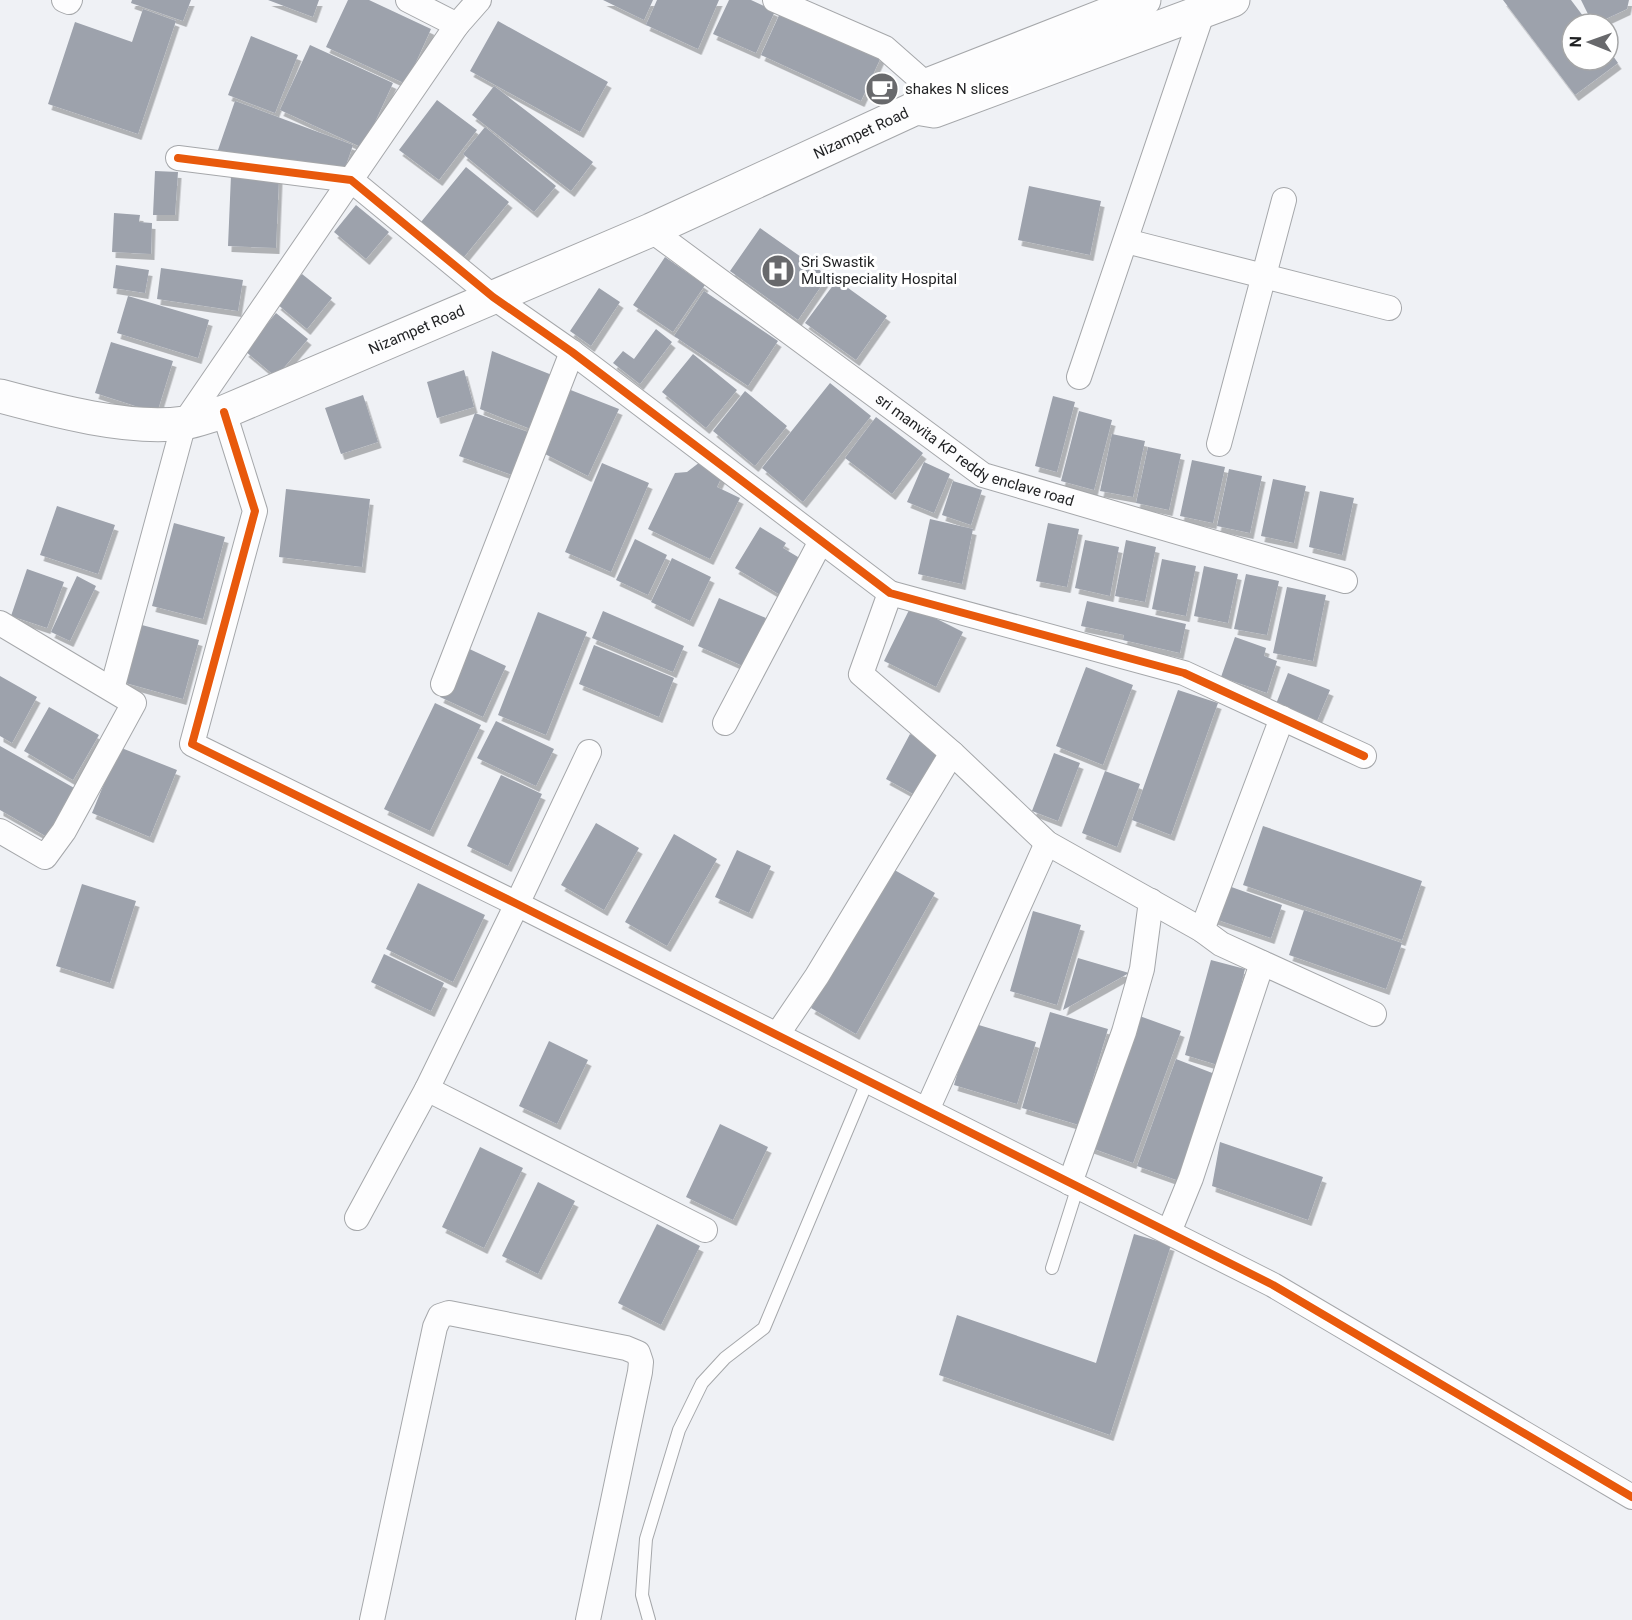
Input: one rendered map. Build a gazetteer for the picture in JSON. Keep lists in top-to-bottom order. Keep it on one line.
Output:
{"streets":{"main road":["Nizampet Road"],"street":["sri manvita KP reddy enclave road"]},"crossings":[["Nizampet Road","sri manvita KP reddy enclave road"]],"places":{"cafe":["shakes N slices"],"hospital":["Sri Swastik Multispeciality Hospital"]},"north":"left"}
